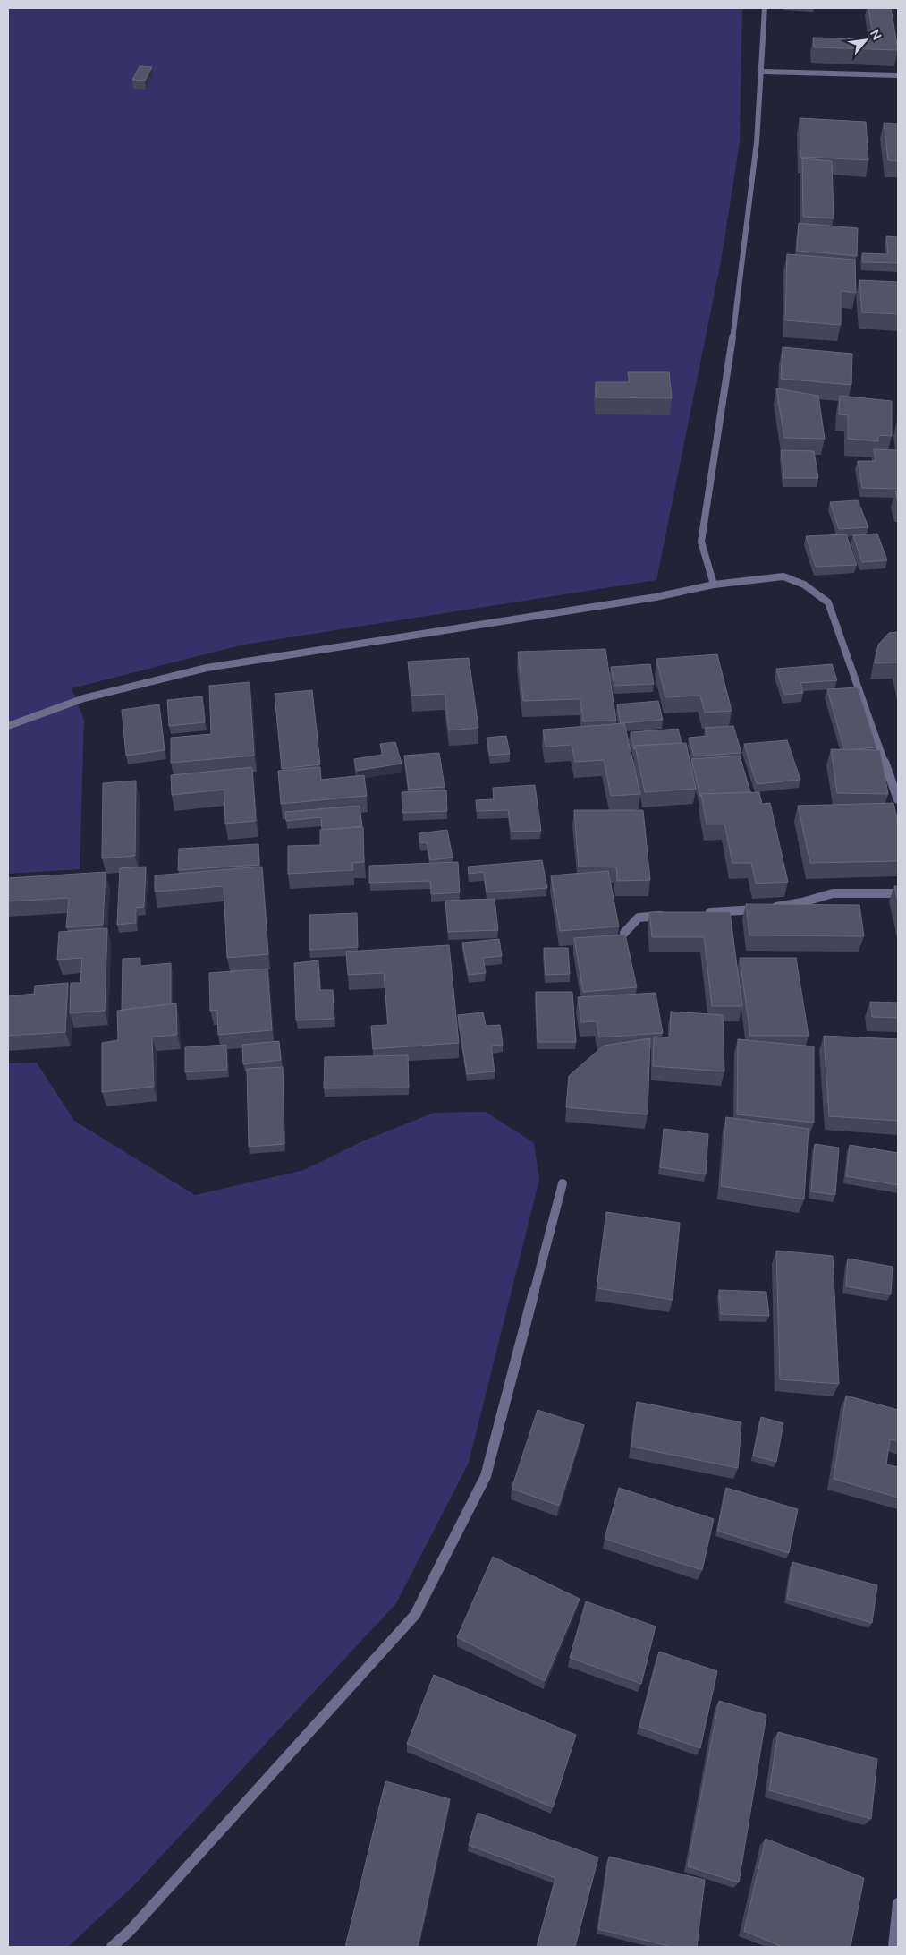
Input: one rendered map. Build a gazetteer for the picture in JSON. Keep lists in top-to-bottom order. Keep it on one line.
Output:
{"north":"top right"}
